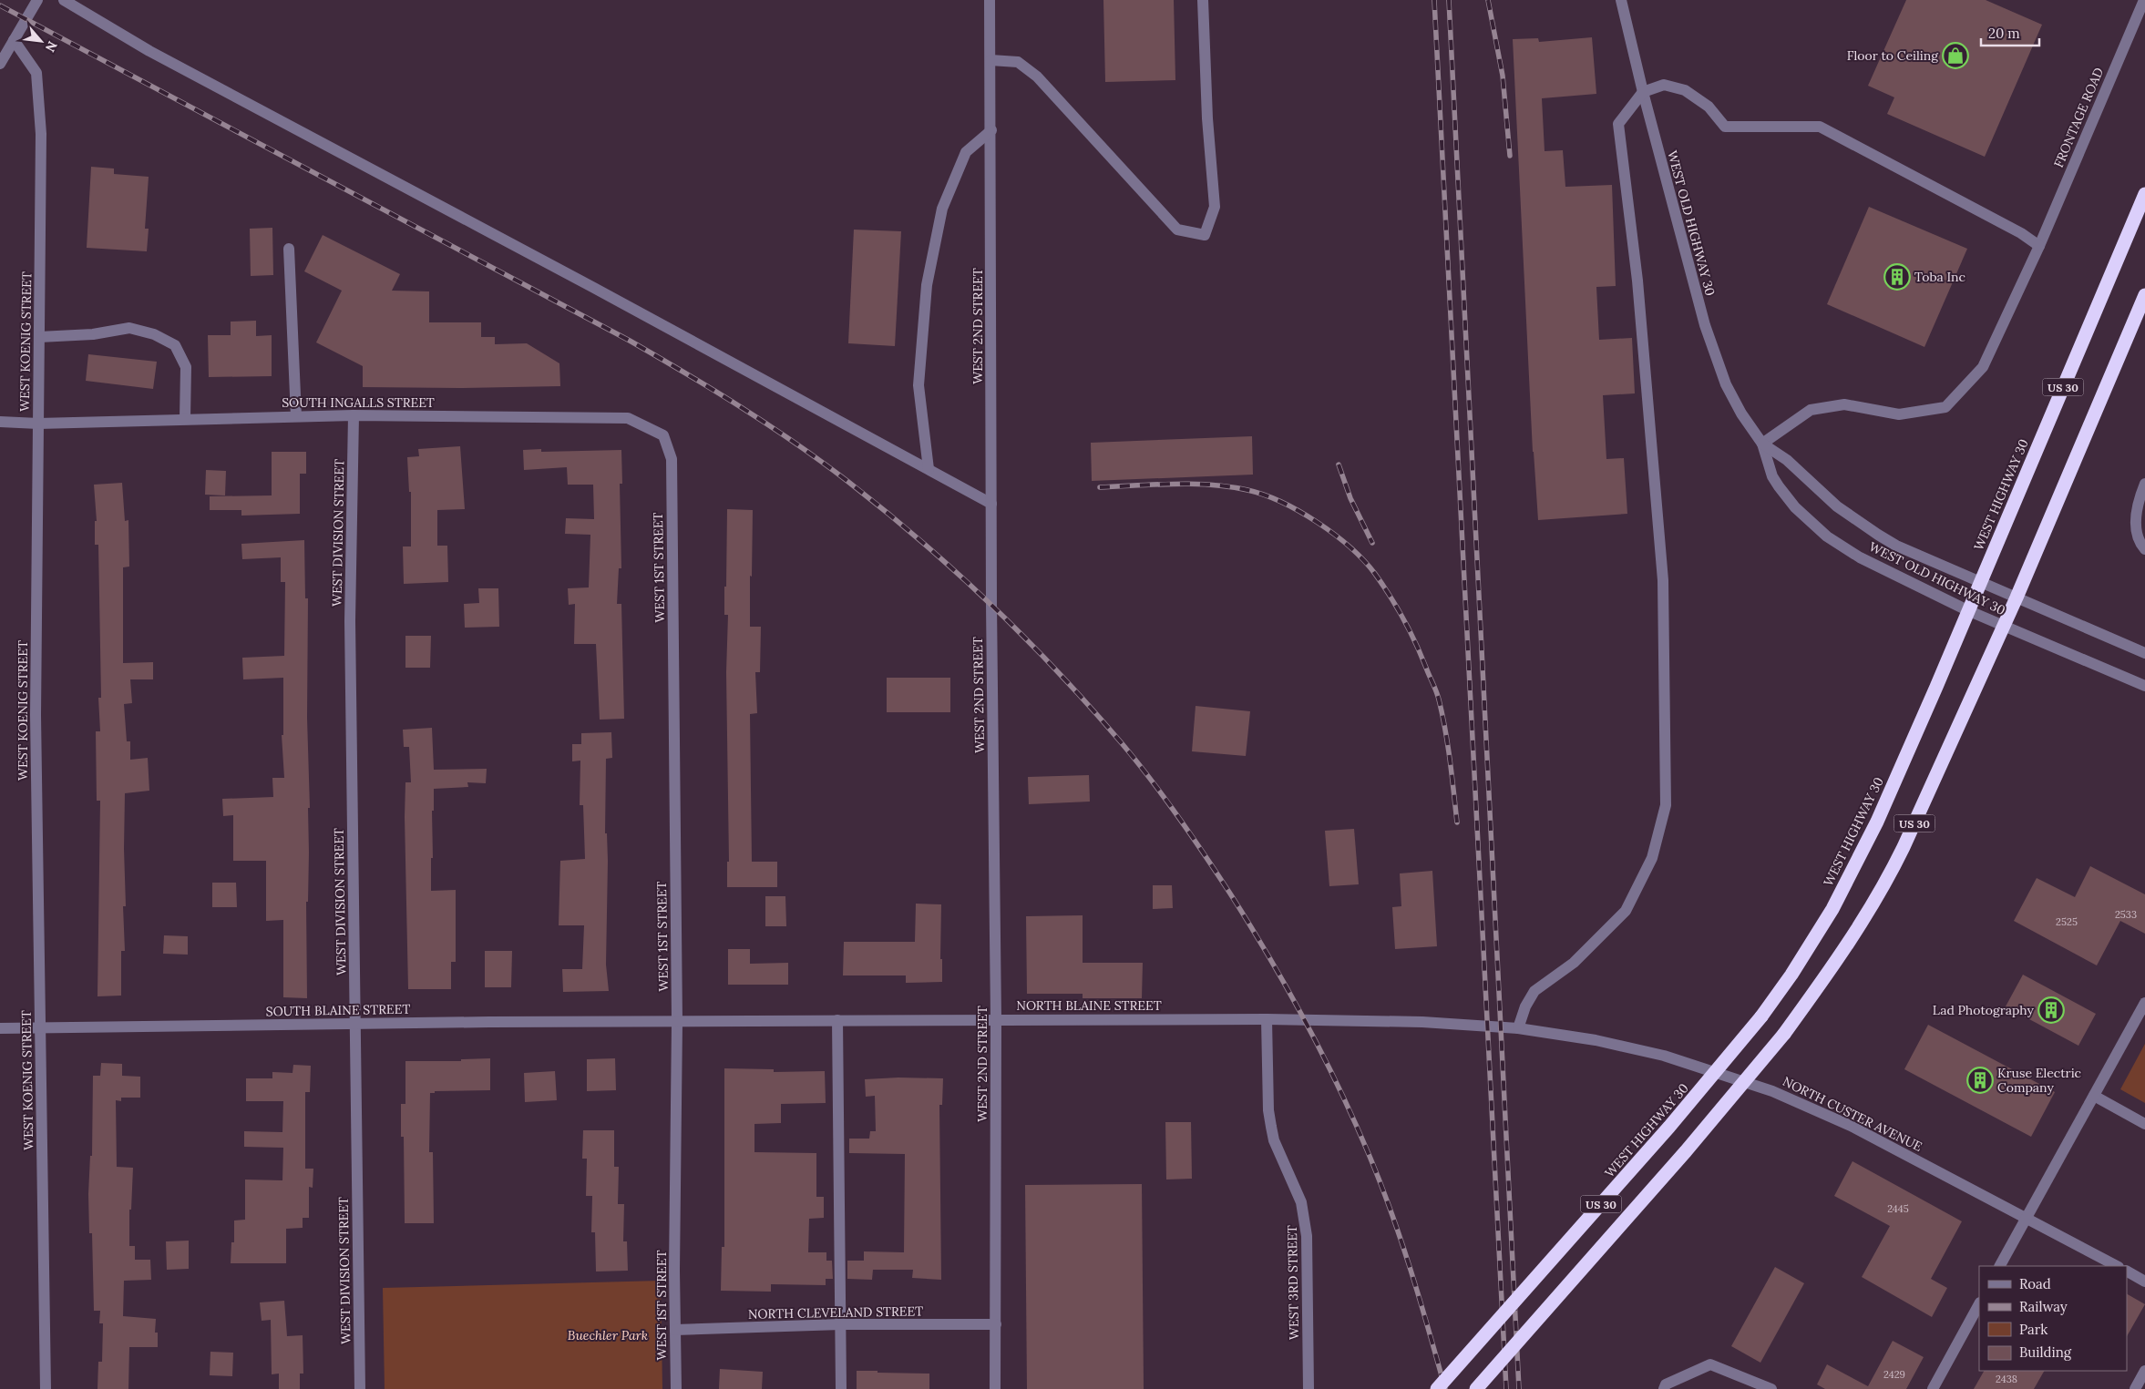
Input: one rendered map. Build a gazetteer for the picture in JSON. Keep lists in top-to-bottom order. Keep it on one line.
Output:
{"streets":{"highway":["US 30","WEST HIGHWAY 30"],"street":["FRONTAGE ROAD","WEST OLD HIGHWAY 30","WEST 2ND STREET","WEST KOENIG STREET","SOUTH INGALLS STREET","WEST DIVISION STREET","WEST 1ST STREET","NORTH BLAINE STREET","SOUTH BLAINE STREET","NORTH CUSTER AVENUE","WEST 3RD STREET","NORTH CLEVELAND STREET"]},"crossings":[["FRONTAGE ROAD","WEST OLD HIGHWAY 30"],["WEST OLD HIGHWAY 30","US 30"],["WEST OLD HIGHWAY 30","WEST HIGHWAY 30"],["WEST 2ND STREET","NORTH BLAINE STREET"],["WEST 2ND STREET","NORTH CLEVELAND STREET"],["WEST KOENIG STREET","SOUTH INGALLS STREET"],["WEST KOENIG STREET","SOUTH BLAINE STREET"],["SOUTH INGALLS STREET","WEST DIVISION STREET"],["SOUTH INGALLS STREET","WEST 1ST STREET"],["WEST DIVISION STREET","SOUTH BLAINE STREET"],["WEST 1ST STREET","NORTH BLAINE STREET"],["WEST 1ST STREET","SOUTH BLAINE STREET"],["WEST 1ST STREET","NORTH CLEVELAND STREET"],["NORTH BLAINE STREET","SOUTH BLAINE STREET"],["NORTH BLAINE STREET","NORTH CUSTER AVENUE"],["NORTH BLAINE STREET","WEST 3RD STREET"]],"parks":["Buechler Park"],"places":{"shop":["Floor to Ceiling"],"building":["Toba Inc","Lad Photography","Kruse Electric Company"]},"house_numbers":["2533","2525","2445","2429","2438"],"legend":["Road","Railway","Park","Building"],"scale_bar":"20 m","north":"bottom right"}
